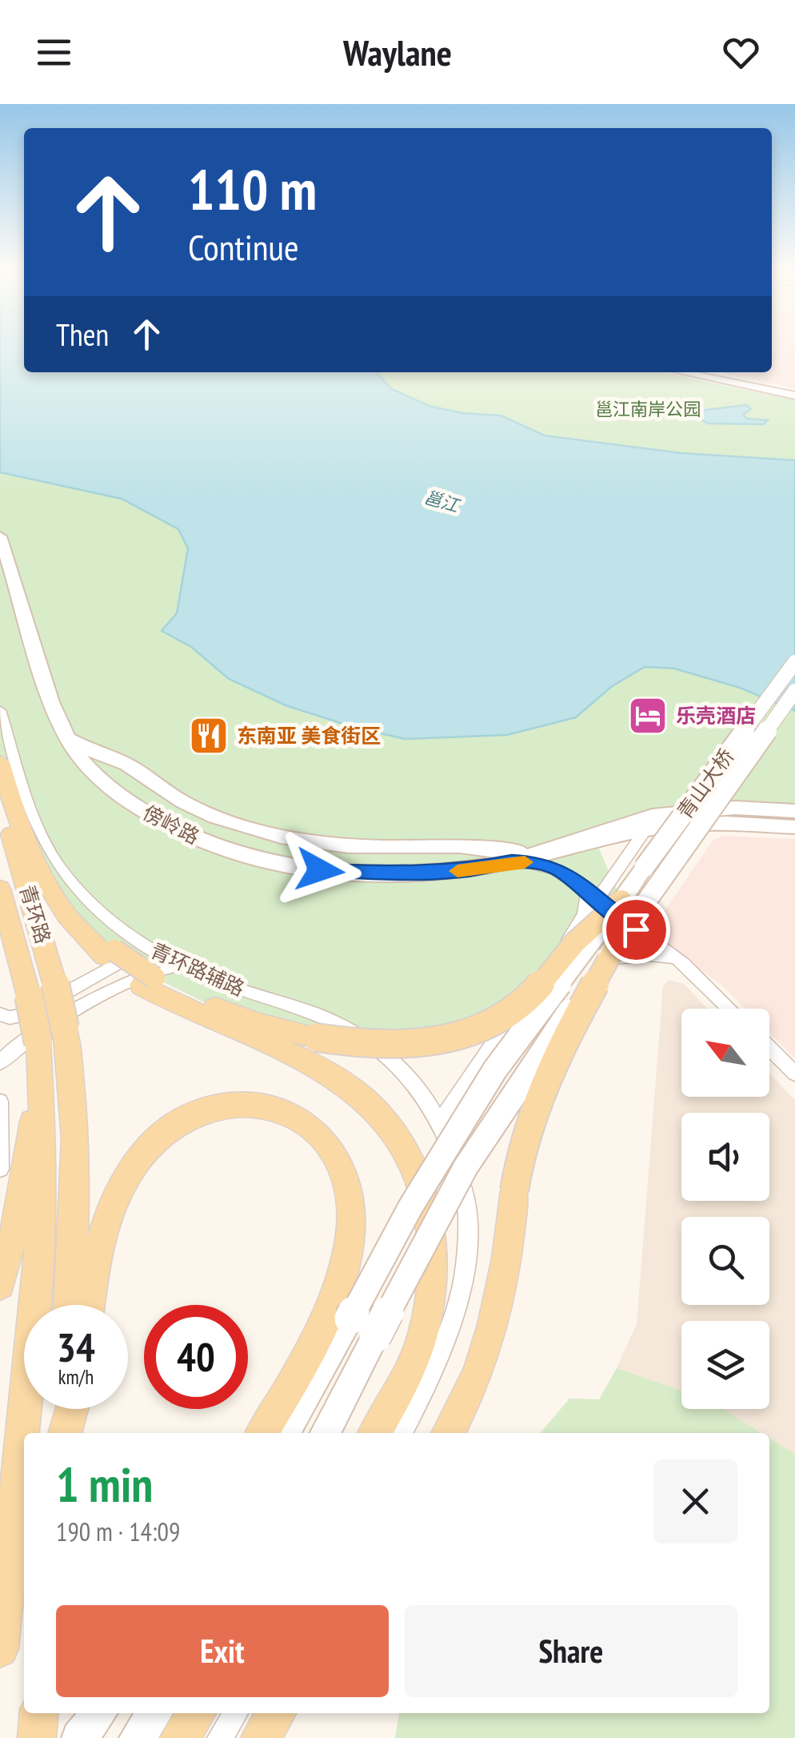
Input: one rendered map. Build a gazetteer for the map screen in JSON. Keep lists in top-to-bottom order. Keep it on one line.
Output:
{"streets":{"main road":["青山大桥","傍岭路","青环路"],"street":["青环路辅路"]},"water":["邕江"],"parks":["邕江南岸公园"],"places":{"hotel":["乐壳酒店"],"restaurant":["东南亚 美食街区"]},"north":"top left","page":{"header":"Waylane","turn":["110 m","Continue"],"then":"Then","speed":"34 km/h","limit":"40","heading":["1 min","190 m · 14:09"],"buttons":["Exit","Share"]}}
